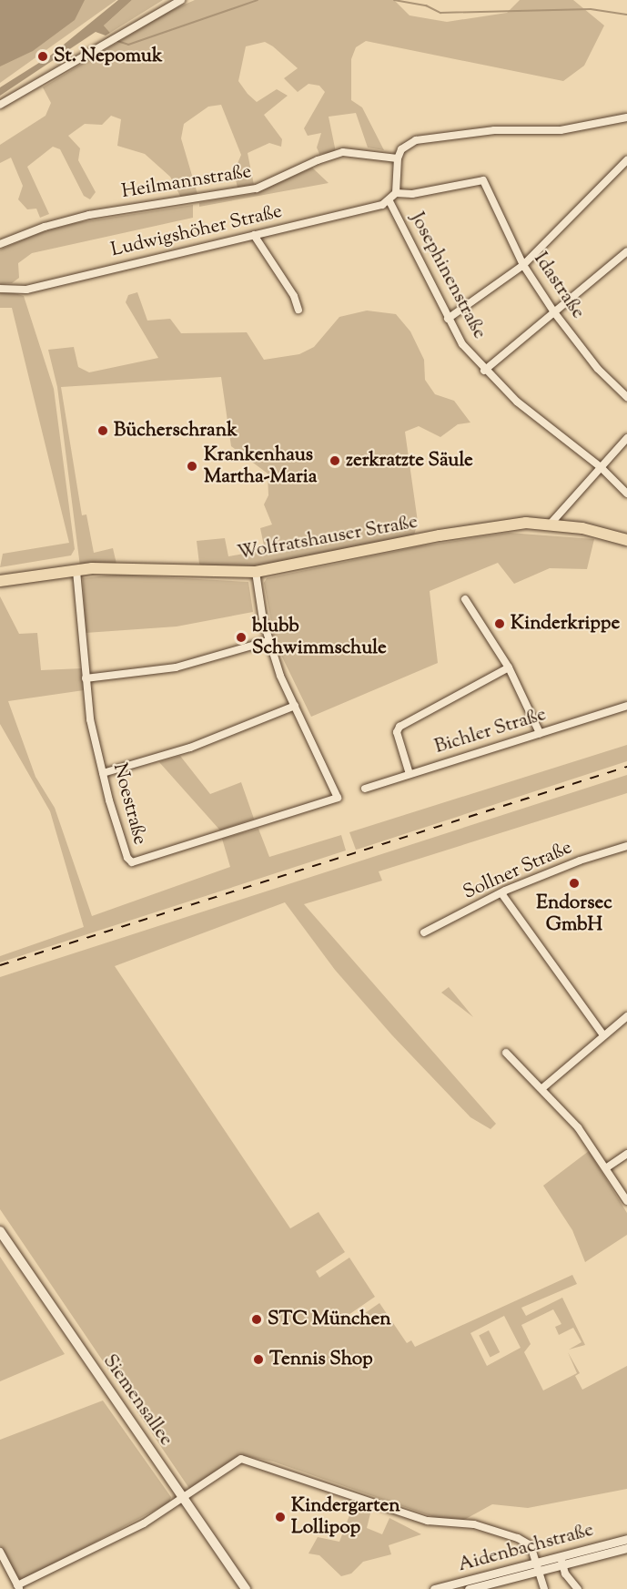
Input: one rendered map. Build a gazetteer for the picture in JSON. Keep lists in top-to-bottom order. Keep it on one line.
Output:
{"streets":{"main road":["Wolfratshauser Straße","Siemensallee"],"street":["Heilmannstraße","Ludwigshöher Straße","Josephinenstraße","Idastraße","Bichler Straße","Noestraße","Sollner Straße","Aidenbachstraße"]},"crossings":[["Ludwigshöher Straße","Josephinenstraße"],["Wolfratshauser Straße","Noestraße"]],"places":["St. Nepomuk","Bücherschrank","zerkratzte Säule","Krankenhaus Martha-Maria","Kinderkrippe","blubb Schwimmschule","Endorsec GmbH","STC München","Tennis Shop","Kindergarten Lollipop"]}
